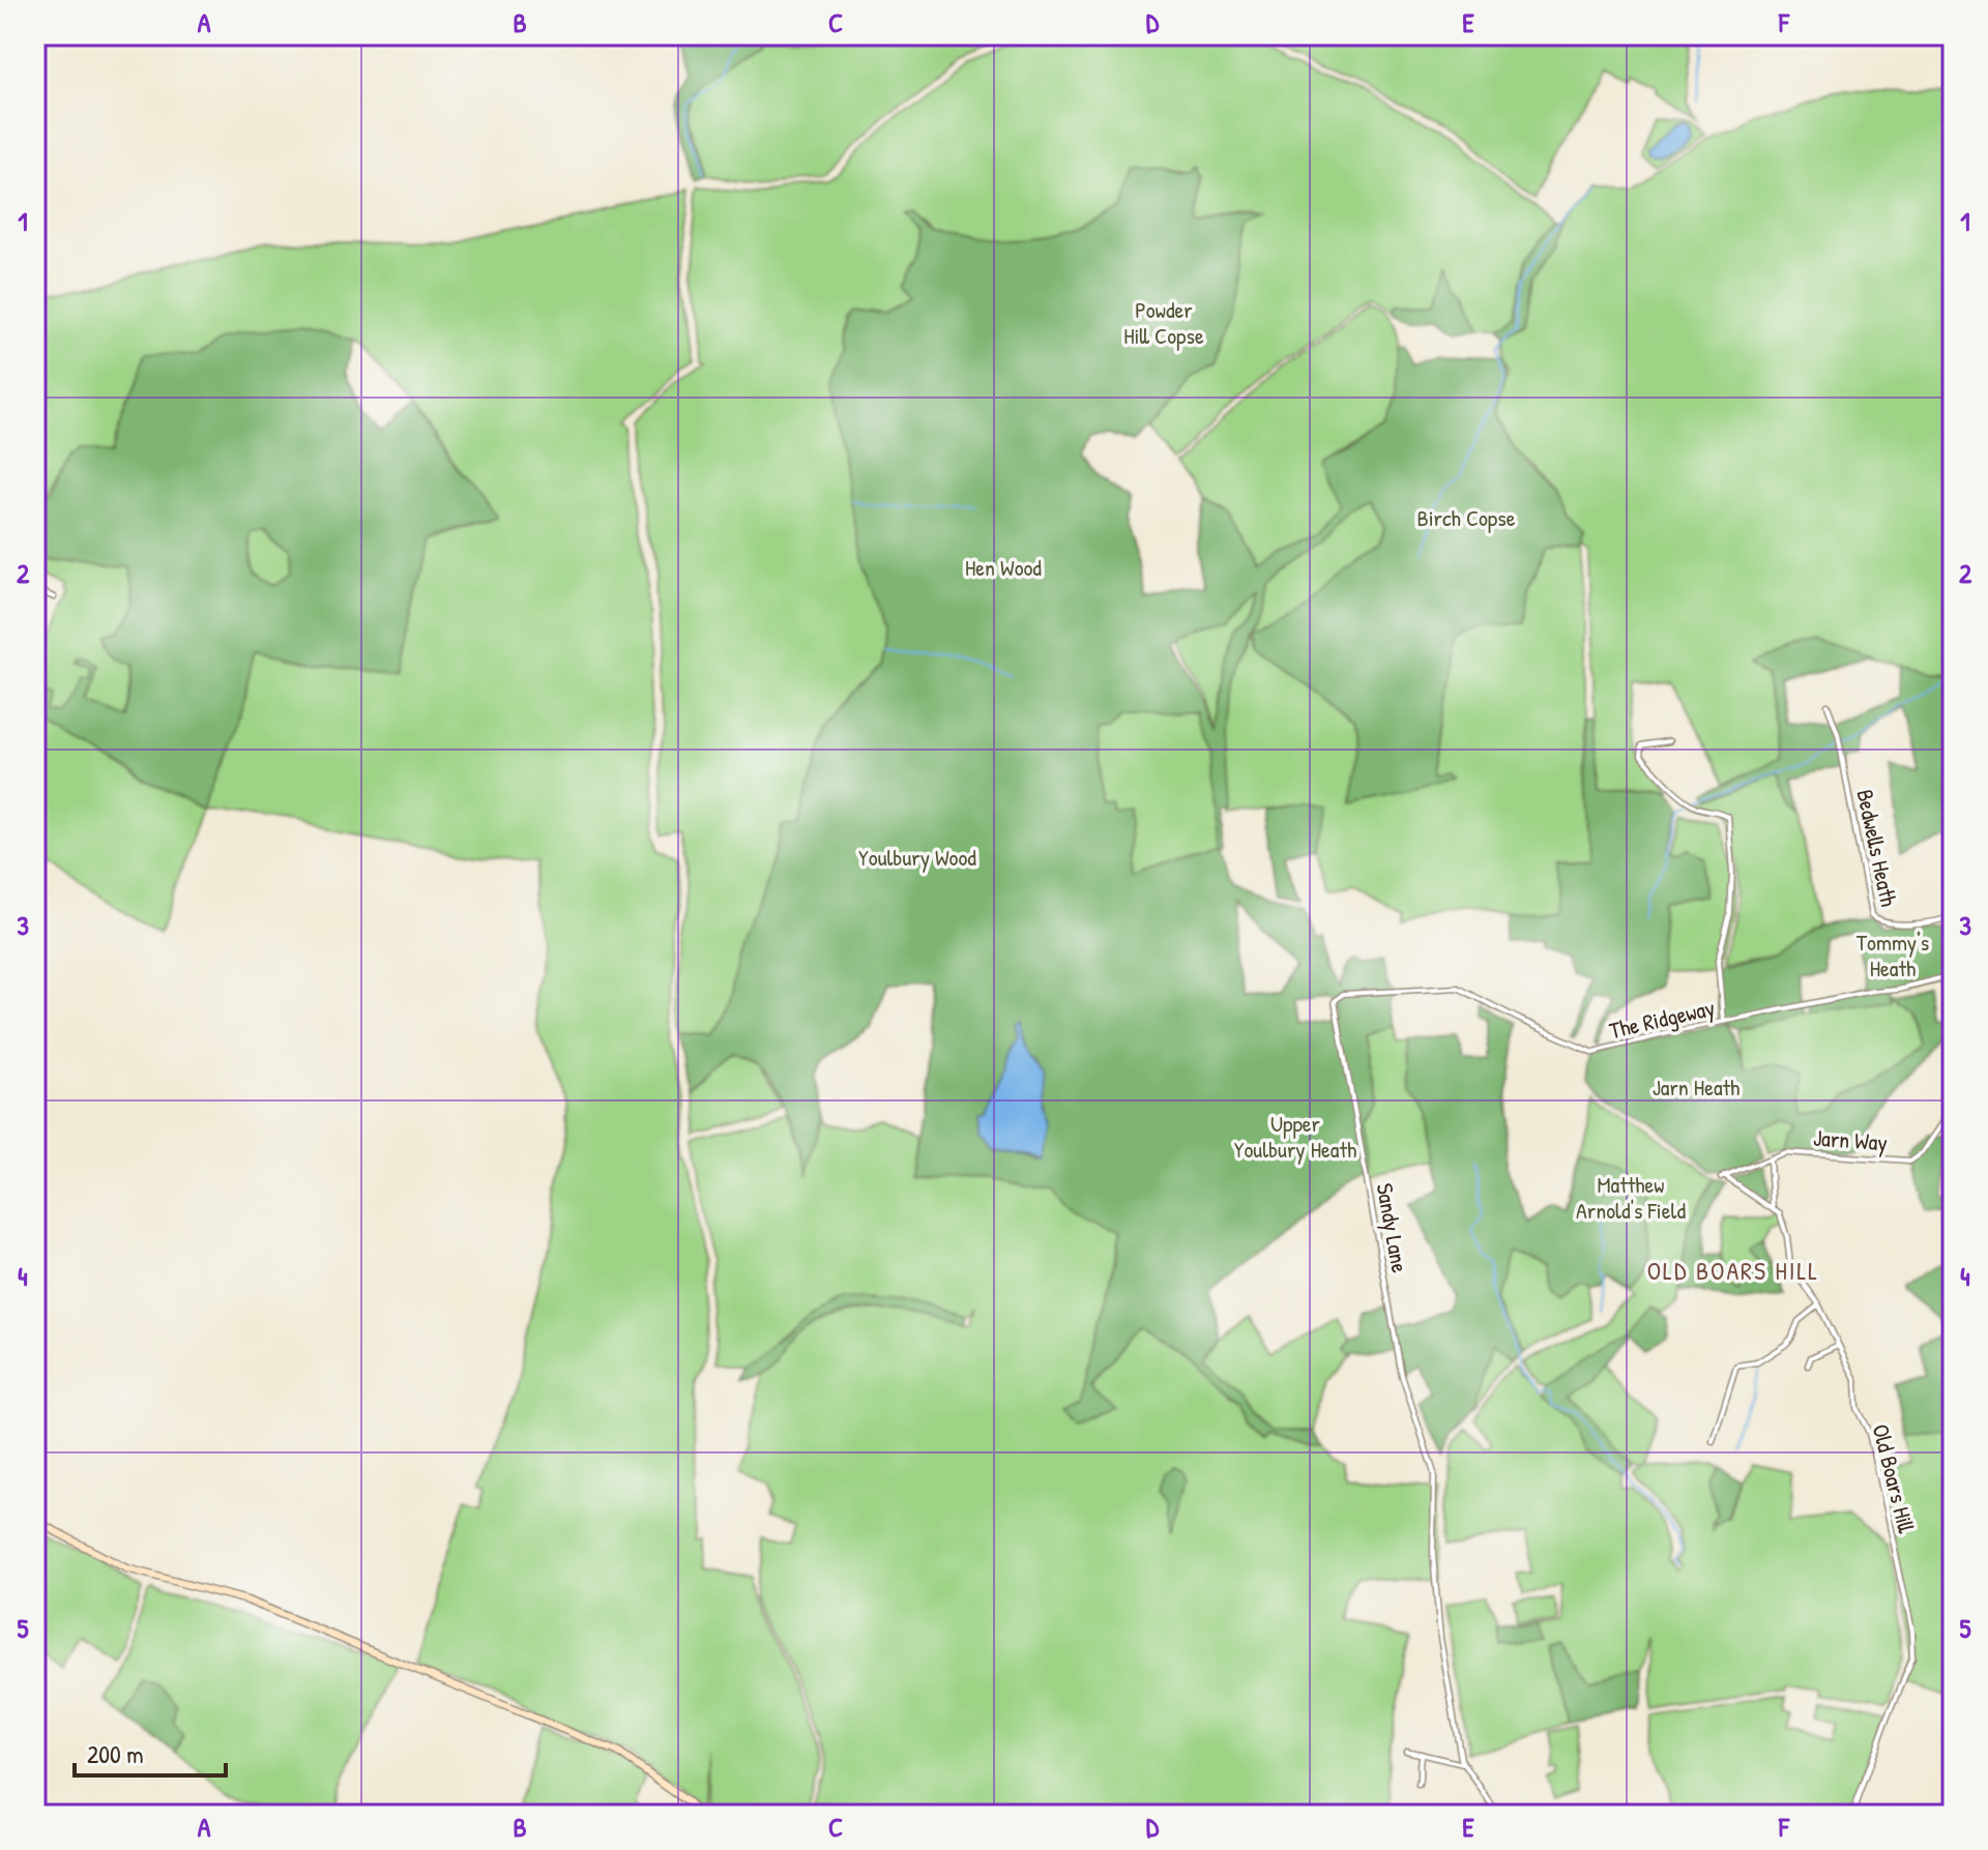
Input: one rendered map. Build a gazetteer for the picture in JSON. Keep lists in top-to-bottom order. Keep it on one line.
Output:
{"streets":{"street":["Bedwells Heath","The Ridgeway","Jarn Way","Sandy Lane","Old Boars Hill"]},"crossings":[["The Ridgeway","Sandy Lane"],["Jarn Way","Old Boars Hill"]],"districts":["OLD BOARS HILL"],"parks":["Powder Hill Copse","Birch Copse","Hen Wood","Youlbury Wood","Tommy's Heath","Jarn Heath","Upper Youlbury Heath","Matthew Arnold's Field"],"scale_bar":"200 m","grid":{"columns":["A","B","C","D","E","F"],"rows":["1","2","3","4","5"]}}
